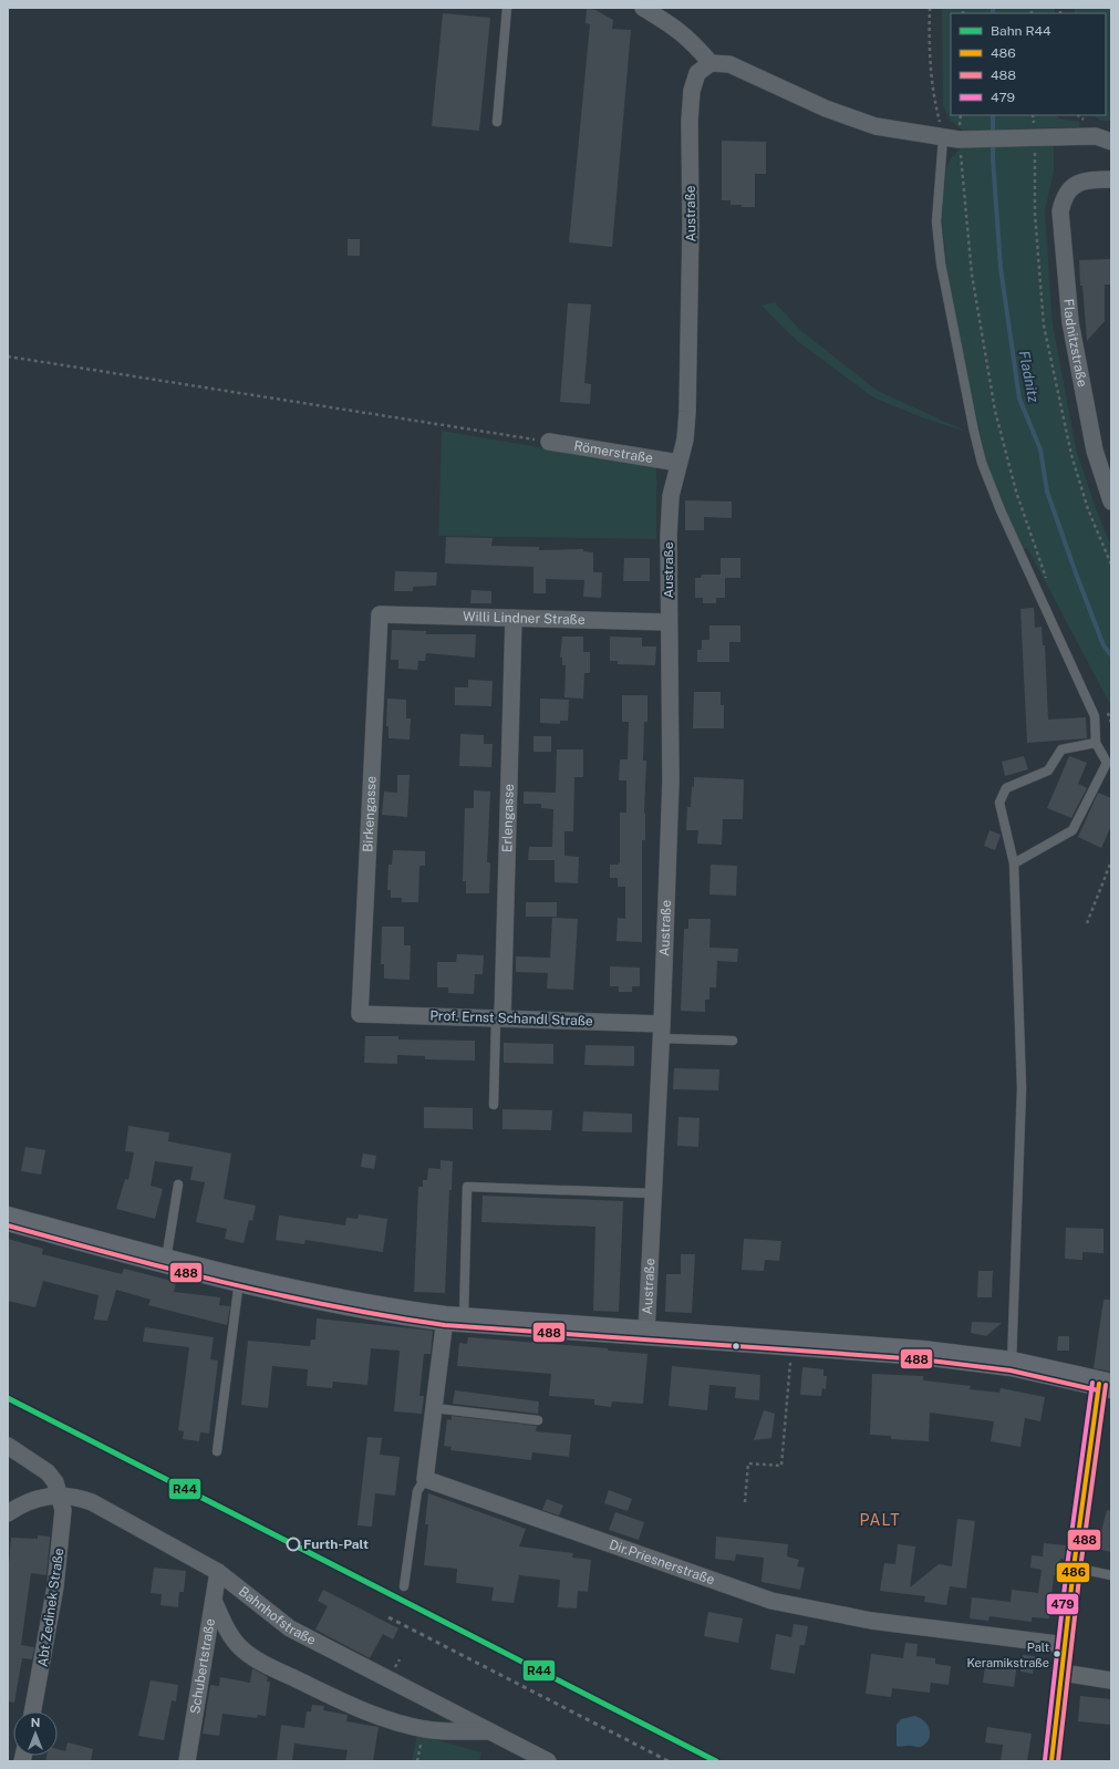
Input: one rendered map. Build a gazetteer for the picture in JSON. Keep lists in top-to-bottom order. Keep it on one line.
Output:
{"streets":{"street":["Austraße","Fladnitzstraße","Römerstraße","Willi Lindner Straße","Birkengasse","Erlengasse","Prof. Ernst Schandl Straße","Dir.Priesnerstraße","Abt Zedinek Straße","Bahnhofstraße","Schubertstraße"]},"crossings":[["Austraße","Römerstraße"],["Austraße","Willi Lindner Straße"],["Austraße","Prof. Ernst Schandl Straße"],["Willi Lindner Straße","Birkengasse"],["Willi Lindner Straße","Erlengasse"],["Birkengasse","Prof. Ernst Schandl Straße"],["Erlengasse","Prof. Ernst Schandl Straße"],["Abt Zedinek Straße","Bahnhofstraße"],["Bahnhofstraße","Schubertstraße"]],"districts":["PALT"],"water":["Fladnitz"],"places":["Furth-Palt","Palt Keramikstraße"],"lines":["transit line 488","transit line 479","transit line 486","rail line R44"],"legend":["Bahn R44","486","488","479"],"north":"top"}
